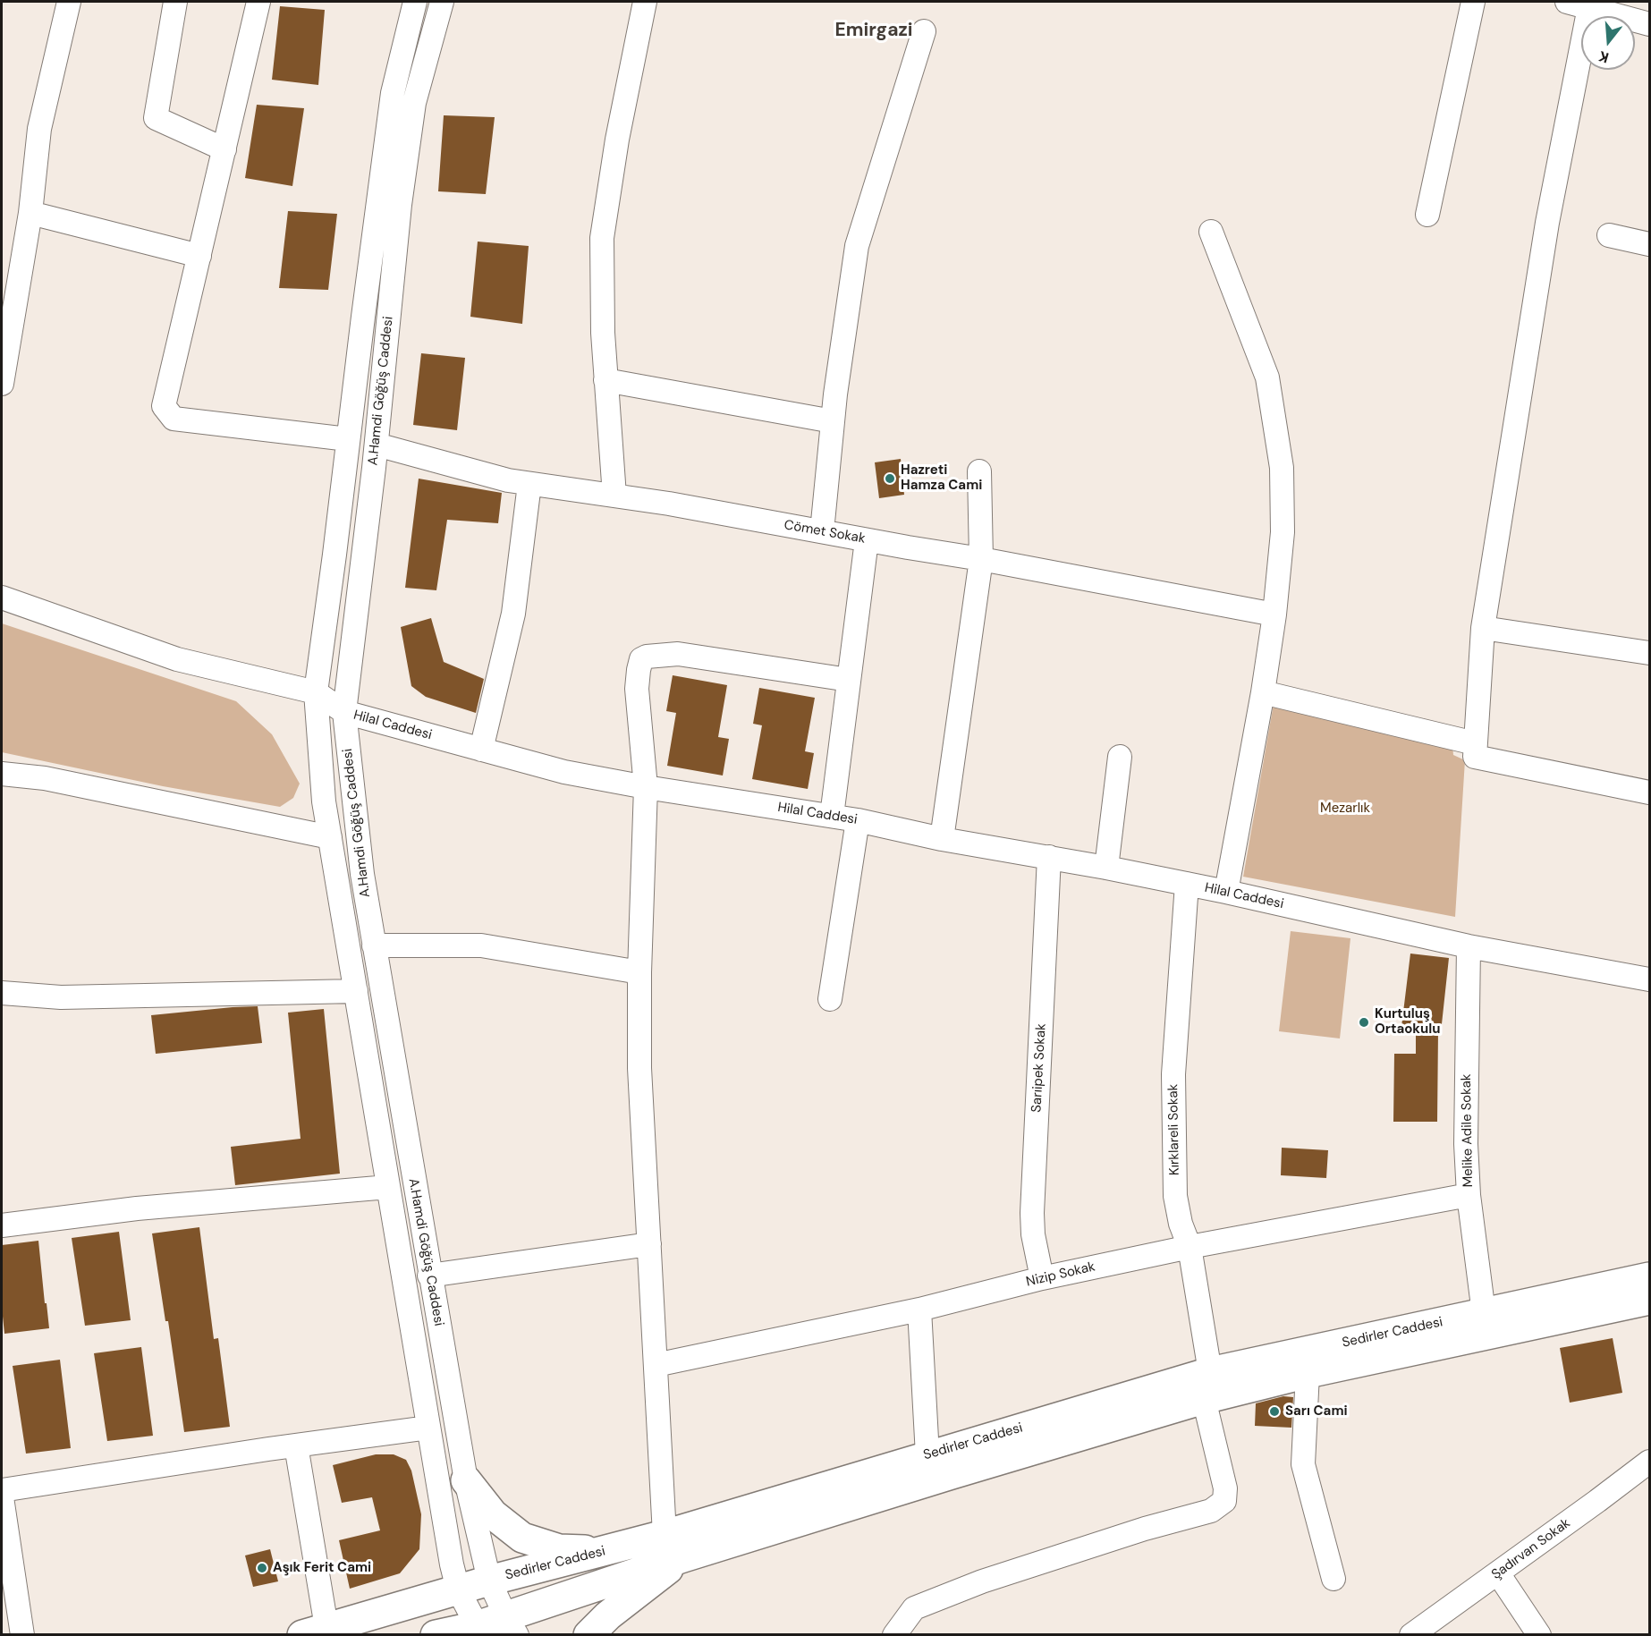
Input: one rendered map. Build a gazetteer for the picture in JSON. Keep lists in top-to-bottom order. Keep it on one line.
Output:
{"streets":{"main road":["Sedirler Caddesi"],"street":["A.Hamdi Göğüş Caddesi","Cömet Sokak","Hilal Caddesi","Sarıipek Sokak","Kırklareli Sokak","Melike Adile Sokak","Nizip Sokak","Şadırvan Sokak"]},"crossings":[["A.Hamdi Göğüş Caddesi","Cömet Sokak"],["A.Hamdi Göğüş Caddesi","Hilal Caddesi"],["A.Hamdi Göğüş Caddesi","Sedirler Caddesi"],["Hilal Caddesi","Sarıipek Sokak"],["Hilal Caddesi","Kırklareli Sokak"],["Hilal Caddesi","Melike Adile Sokak"],["Sarıipek Sokak","Nizip Sokak"],["Kırklareli Sokak","Nizip Sokak"],["Kırklareli Sokak","Sedirler Caddesi"],["Melike Adile Sokak","Nizip Sokak"],["Melike Adile Sokak","Sedirler Caddesi"]],"districts":["Emirgazi"],"parks":["Mezarlık"],"places":["Hazreti Hamza Cami","Kurtuluş Ortaokulu","Sarı Cami","Aşık Ferit Cami"],"north":"bottom"}
